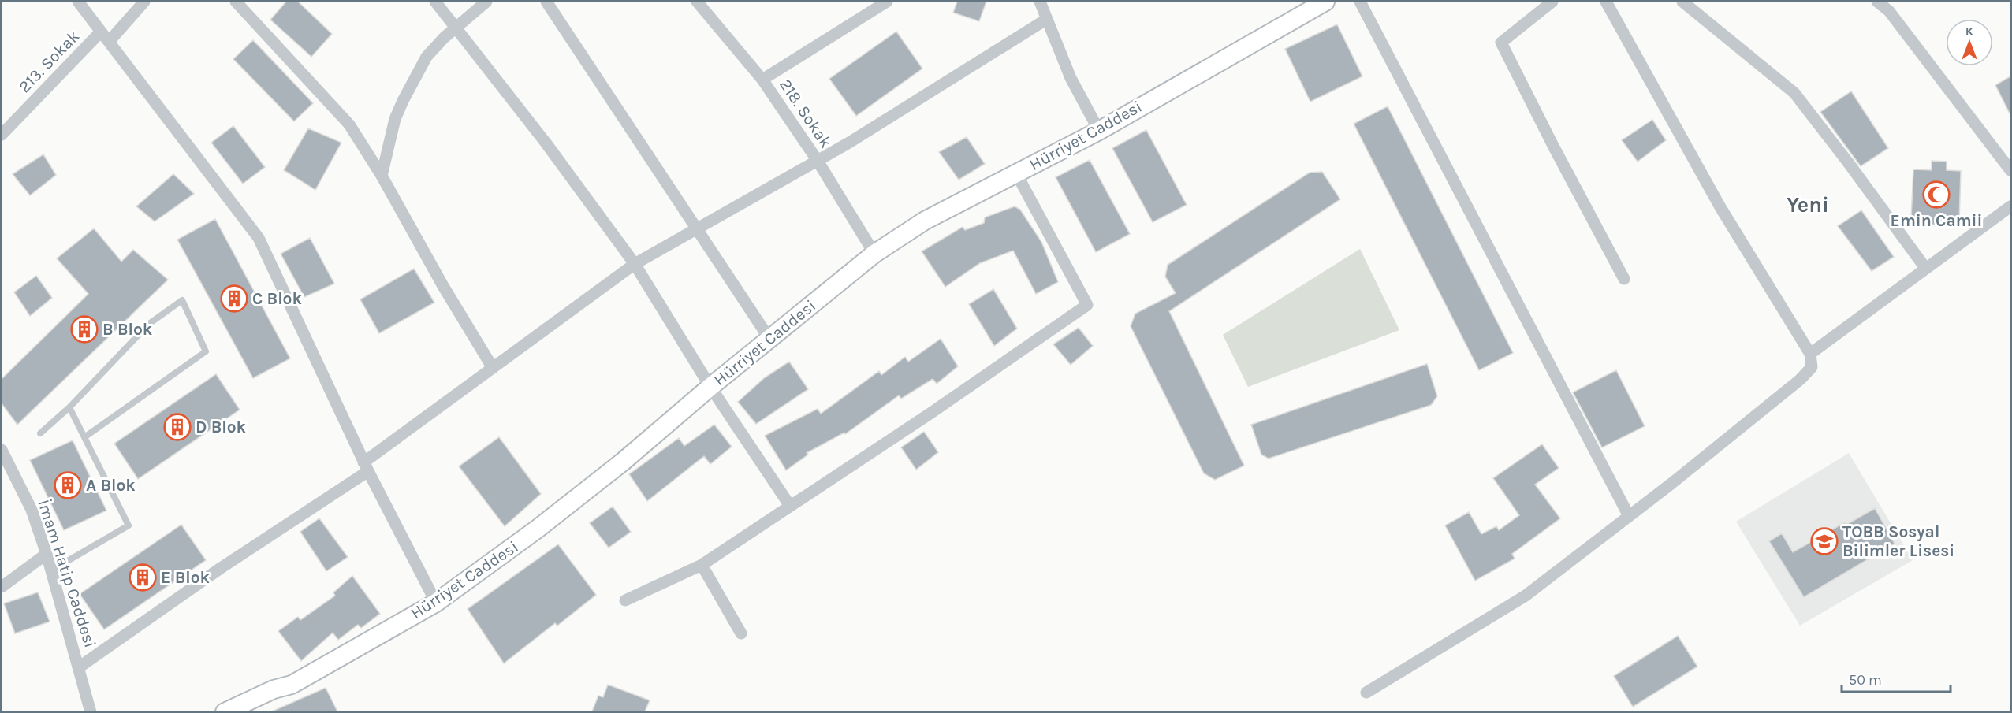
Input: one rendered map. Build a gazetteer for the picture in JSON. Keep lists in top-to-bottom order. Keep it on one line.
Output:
{"streets":{"street":["213. Sokak","218. Sokak","Hürriyet Caddesi","İmam Hatip Caddesi"]},"crossings":[["218. Sokak","Hürriyet Caddesi"]],"districts":["Yeni"],"places":{"mosque":["Emin Camii"],"building":["C Blok","B Blok","D Blok","A Blok","E Blok"],"school or university":["TOBB Sosyal Bilimler Lisesi"]},"scale_bar":"50 m","north":"top"}
